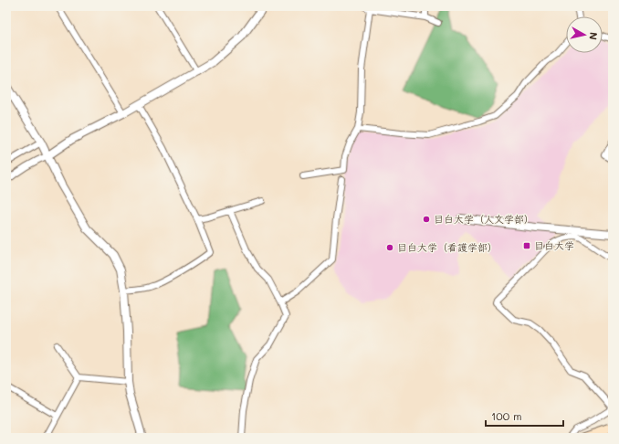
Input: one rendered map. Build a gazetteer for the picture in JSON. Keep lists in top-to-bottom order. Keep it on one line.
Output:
{"places":{"other":["目白大学（人文学部）","目白大学（看護学部）"],"transit":["目白大学"]},"scale_bar":"100 m","north":"right"}
